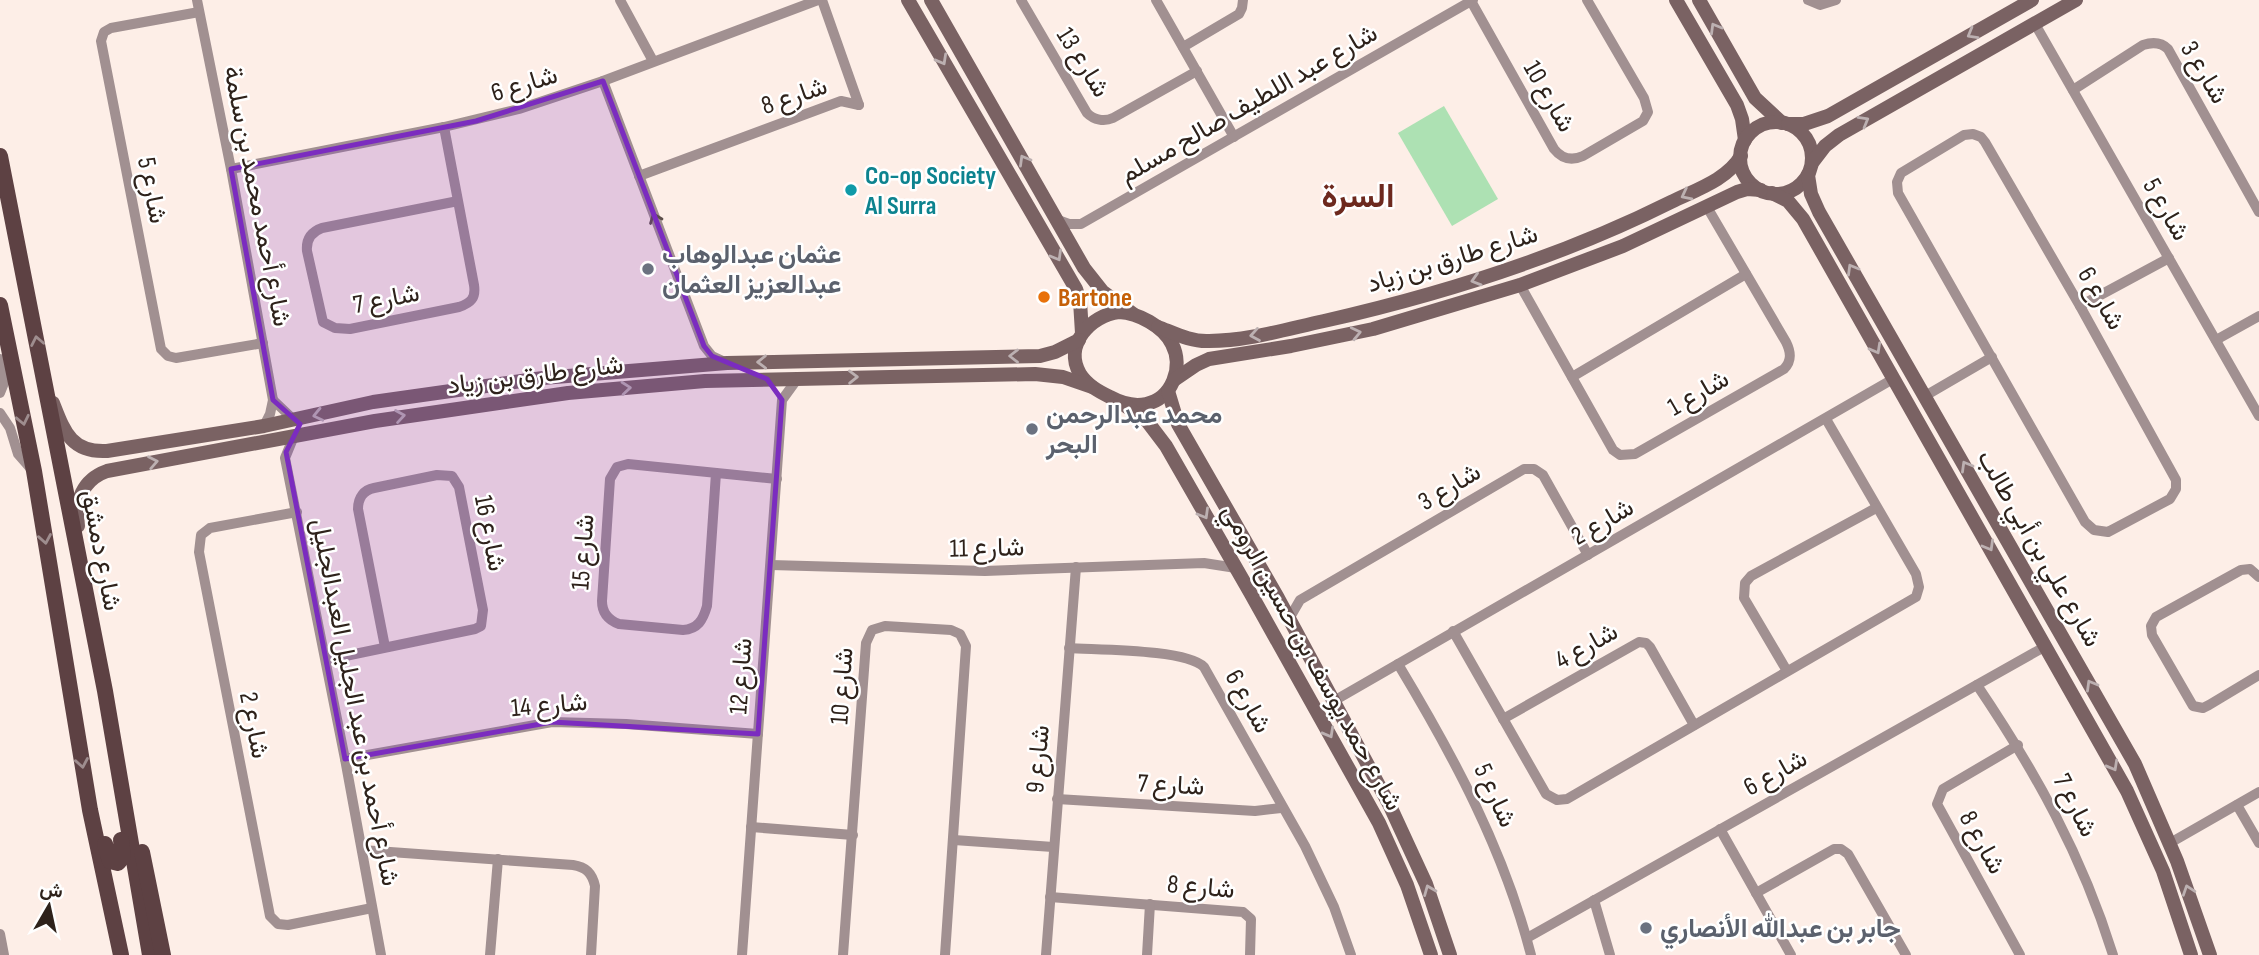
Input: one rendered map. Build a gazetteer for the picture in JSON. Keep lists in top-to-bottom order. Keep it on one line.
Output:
{"streets":{"main road":["شارع طارق بن زياد","شارع علي بن أبي طالب","شارع دمشق","شارع حمد يوسف بن حسين الرومي"],"street":["شارع 13","شارع 3","شارع 6","شارع 8","شارع 10","شارع عبد اللطيف صالح مسلم","شارع 5","شارع أحمد محمد بن سلمة","شارع 7","شارع 1","شارع 2","شارع 16","شارع 11","شارع 15","شارع 4","شارع 12","شارع أحمد بن عبد الجليل العبدالجليل","شارع 14","شارع 9"]},"crossings":[["شارع 3","شارع 5"],["شارع 3","شارع 2"],["شارع 6","شارع 8"],["شارع 6","شارع 5"],["شارع 6","شارع أحمد محمد بن سلمة"],["شارع 6","شارع 7"],["شارع 6","شارع علي بن أبي طالب"],["شارع 6","شارع 9"],["شارع 8","شارع 7"],["شارع 8","شارع 9"],["شارع 10","شارع عبد اللطيف صالح مسلم"],["شارع 5","شارع أحمد محمد بن سلمة"],["شارع 5","شارع 2"],["شارع أحمد محمد بن سلمة","شارع طارق بن زياد"],["شارع طارق بن زياد","شارع 1"],["شارع طارق بن زياد","شارع علي بن أبي طالب"],["شارع طارق بن زياد","شارع دمشق"],["شارع طارق بن زياد","شارع حمد يوسف بن حسين الرومي"],["شارع 7","شارع 9"],["شارع 2","شارع علي بن أبي طالب"],["شارع 2","شارع حمد يوسف بن حسين الرومي"],["شارع 2","شارع أحمد بن عبد الجليل العبدالجليل"],["شارع 16","شارع أحمد بن عبد الجليل العبدالجليل"],["شارع 11","شارع حمد يوسف بن حسين الرومي"],["شارع 11","شارع 12"],["شارع 11","شارع 9"],["شارع 15","شارع 12"],["شارع 12","شارع 14"],["شارع أحمد بن عبد الجليل العبدالجليل","شارع 14"]],"districts":["السرة"],"places":["Co-op Society Al Surra","عثمان عبدالوهاب عبدالعزيز العثمان","Bartone","محمد عبدالرحمن البحر","جابر بن عبدالله الأنصاري"],"north":"top"}
